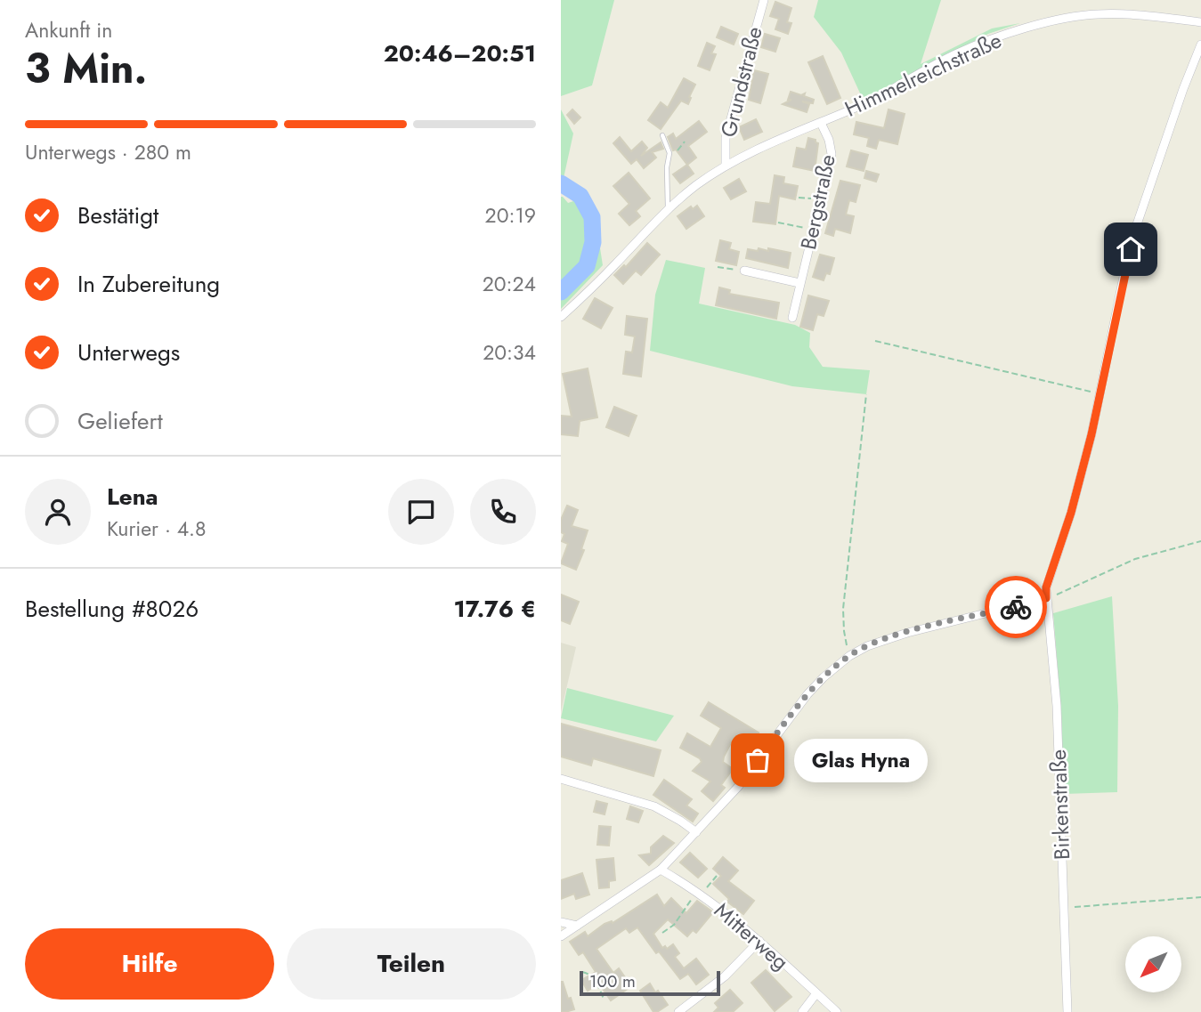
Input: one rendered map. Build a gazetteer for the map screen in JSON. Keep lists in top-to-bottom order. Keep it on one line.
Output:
{"streets":{"street":["Himmelreichstraße","Grundstraße","Bergstraße","Birkenstraße","Mitterweg"]},"crossings":[["Himmelreichstraße","Grundstraße"],["Himmelreichstraße","Bergstraße"]],"places":["Glas Hyna"],"scale_bar":"100 m","north":"bottom left","page":{"heading":["3 Min.","Ankunft in","20:46–20:51"],"panel":["Lena","Kurier · 4.8","Bestellung #8026","17.76 €"],"bar":"Unterwegs · 280 m","list":[["Bestätigt","20:19"],["In Zubereitung","20:24"],["Unterwegs","20:34"],"Geliefert"],"bubble":"Glas Hyna","buttons":["Hilfe","Teilen"],"scale":"100 m"}}
